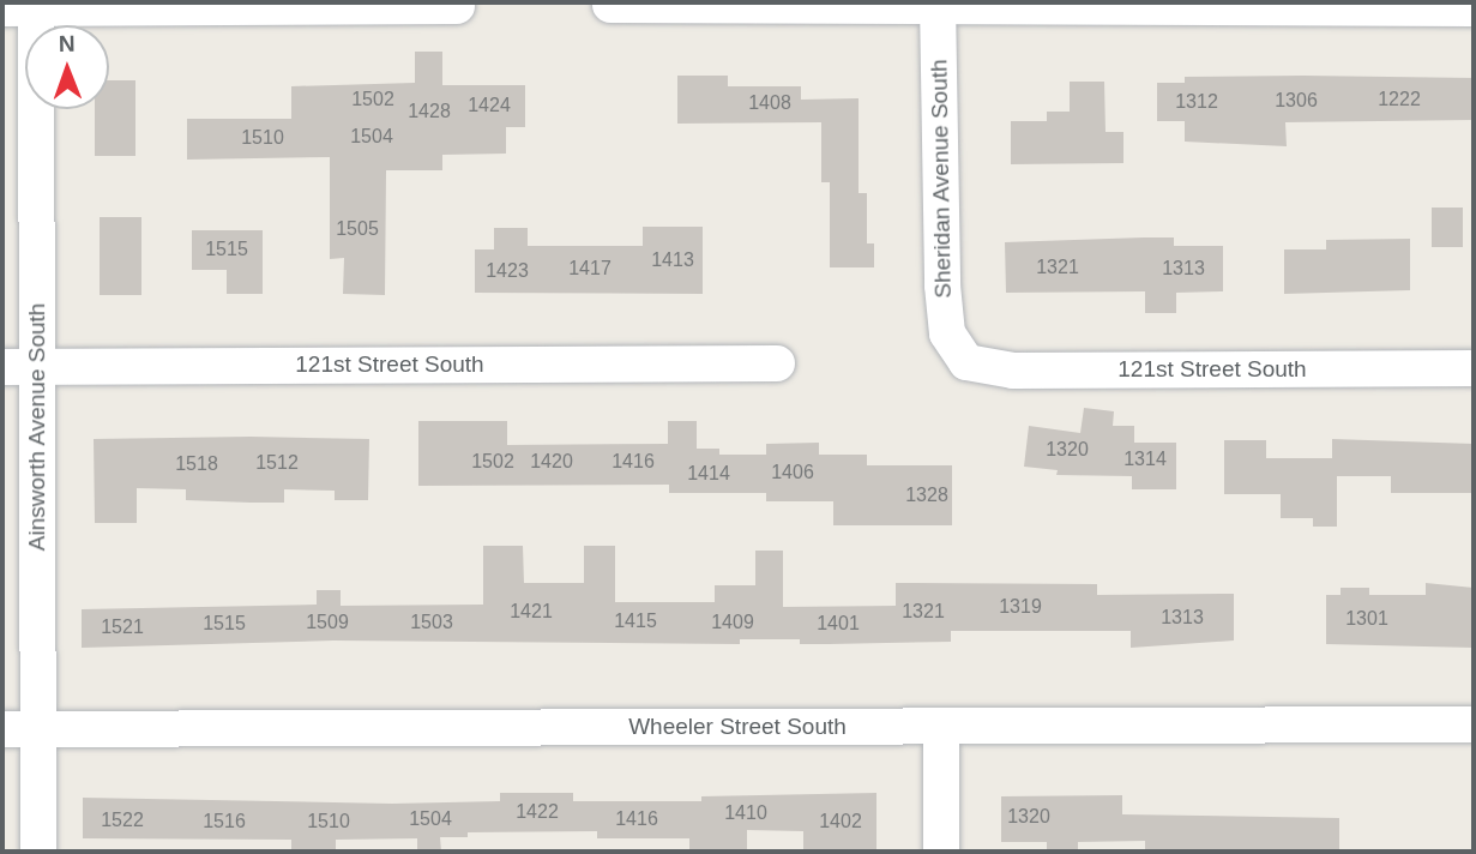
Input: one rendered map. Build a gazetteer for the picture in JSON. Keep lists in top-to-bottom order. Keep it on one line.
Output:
{"streets":{"street":["Sheridan Avenue South","121st Street South","Ainsworth Avenue South","Wheeler Street South"]},"crossings":[["Sheridan Avenue South","121st Street South"],["121st Street South","Ainsworth Avenue South"],["Ainsworth Avenue South","Wheeler Street South"]],"house_numbers":["1502","1222","1306","1312","1408","1424","1428","1504","1510","1505","1515","1413","1321","1417","1313","1423","1320","1314","1502","1420","1416","1512","1518","1406","1414","1328","1319","1421","1321","1313","1301","1415","1509","1503","1409","1515","1401","1521","1422","1410","1320","1504","1416","1522","1516","1510","1402"],"north":"top"}
